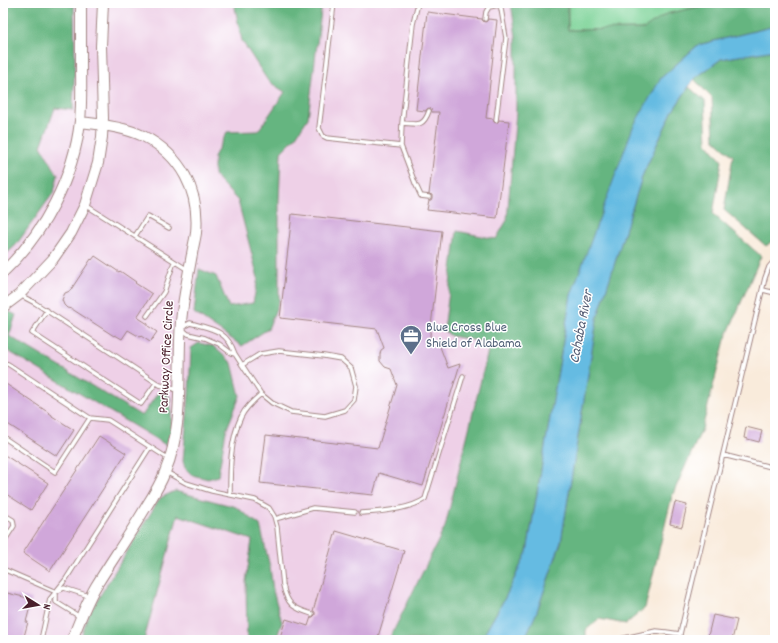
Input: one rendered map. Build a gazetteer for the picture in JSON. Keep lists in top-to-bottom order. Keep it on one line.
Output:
{"streets":{"street":["Parkway Office Circle"]},"water":["Cahaba River"],"places":{"office":["Blue Cross Blue Shield of Alabama"]},"north":"right"}
